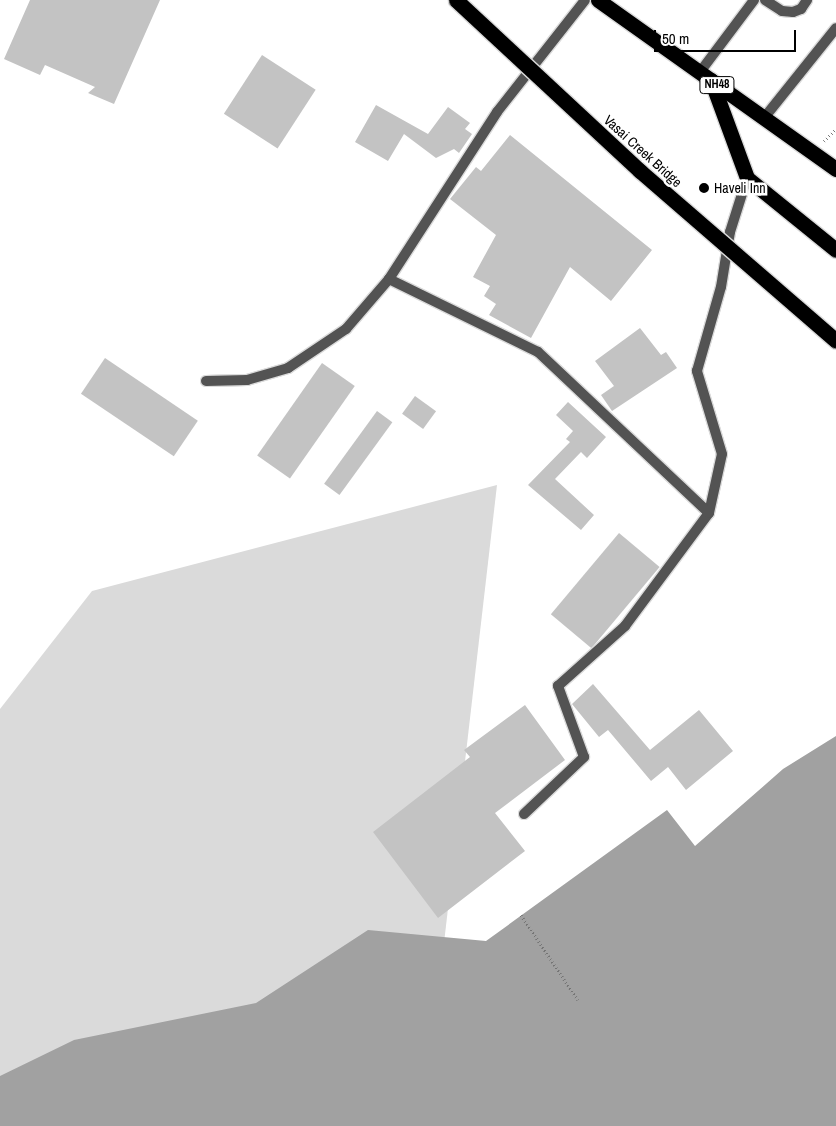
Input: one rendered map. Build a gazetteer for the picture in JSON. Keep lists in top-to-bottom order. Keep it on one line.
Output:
{"streets":{"highway":["NH48","Vasai Creek Bridge"]},"places":["Haveli Inn"],"scale_bar":"50 m"}
